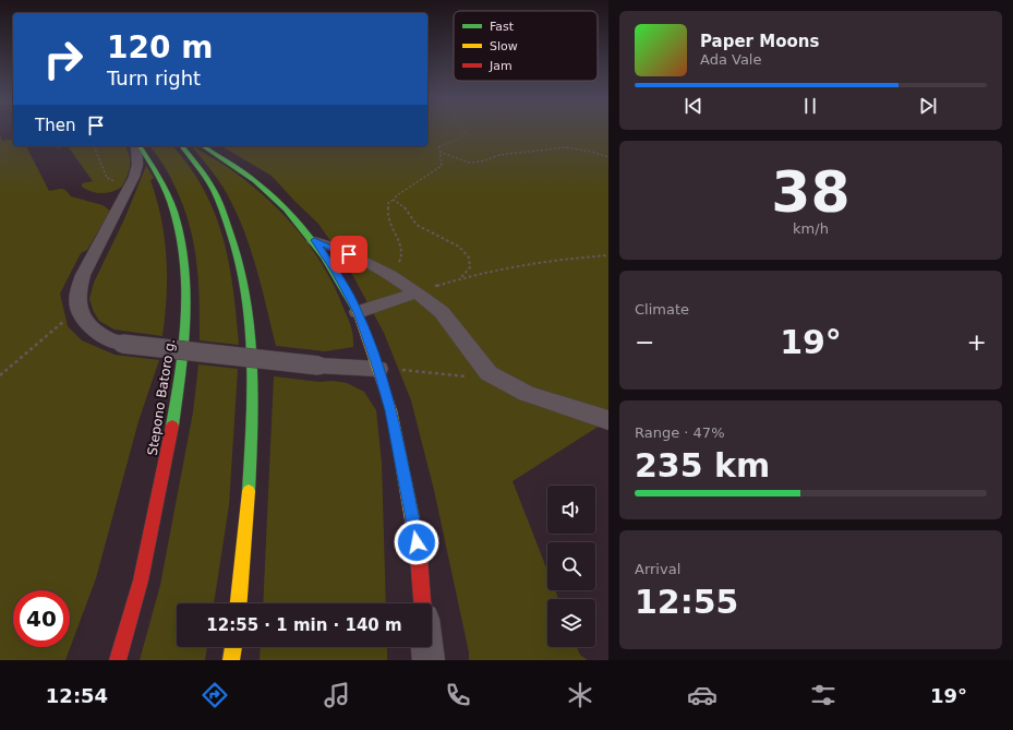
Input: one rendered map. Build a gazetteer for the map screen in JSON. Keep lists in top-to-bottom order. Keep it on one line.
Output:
{"streets":{"main road":["Stepono Batoro g."]},"legend":["Fast","Slow","Jam"],"page":{"turn":["120 m","Turn right"],"song":["Paper Moons","Ada Vale"],"then":"Then","tile":[["38","km/h"],"Climate",["Range · 47%","235 km"],["Arrival","12:55"]],"heat":["−","19°","+"],"limit":"40","trip":"12:55 · 1 min · 140 m","tabs":["12:54","19°"]}}
